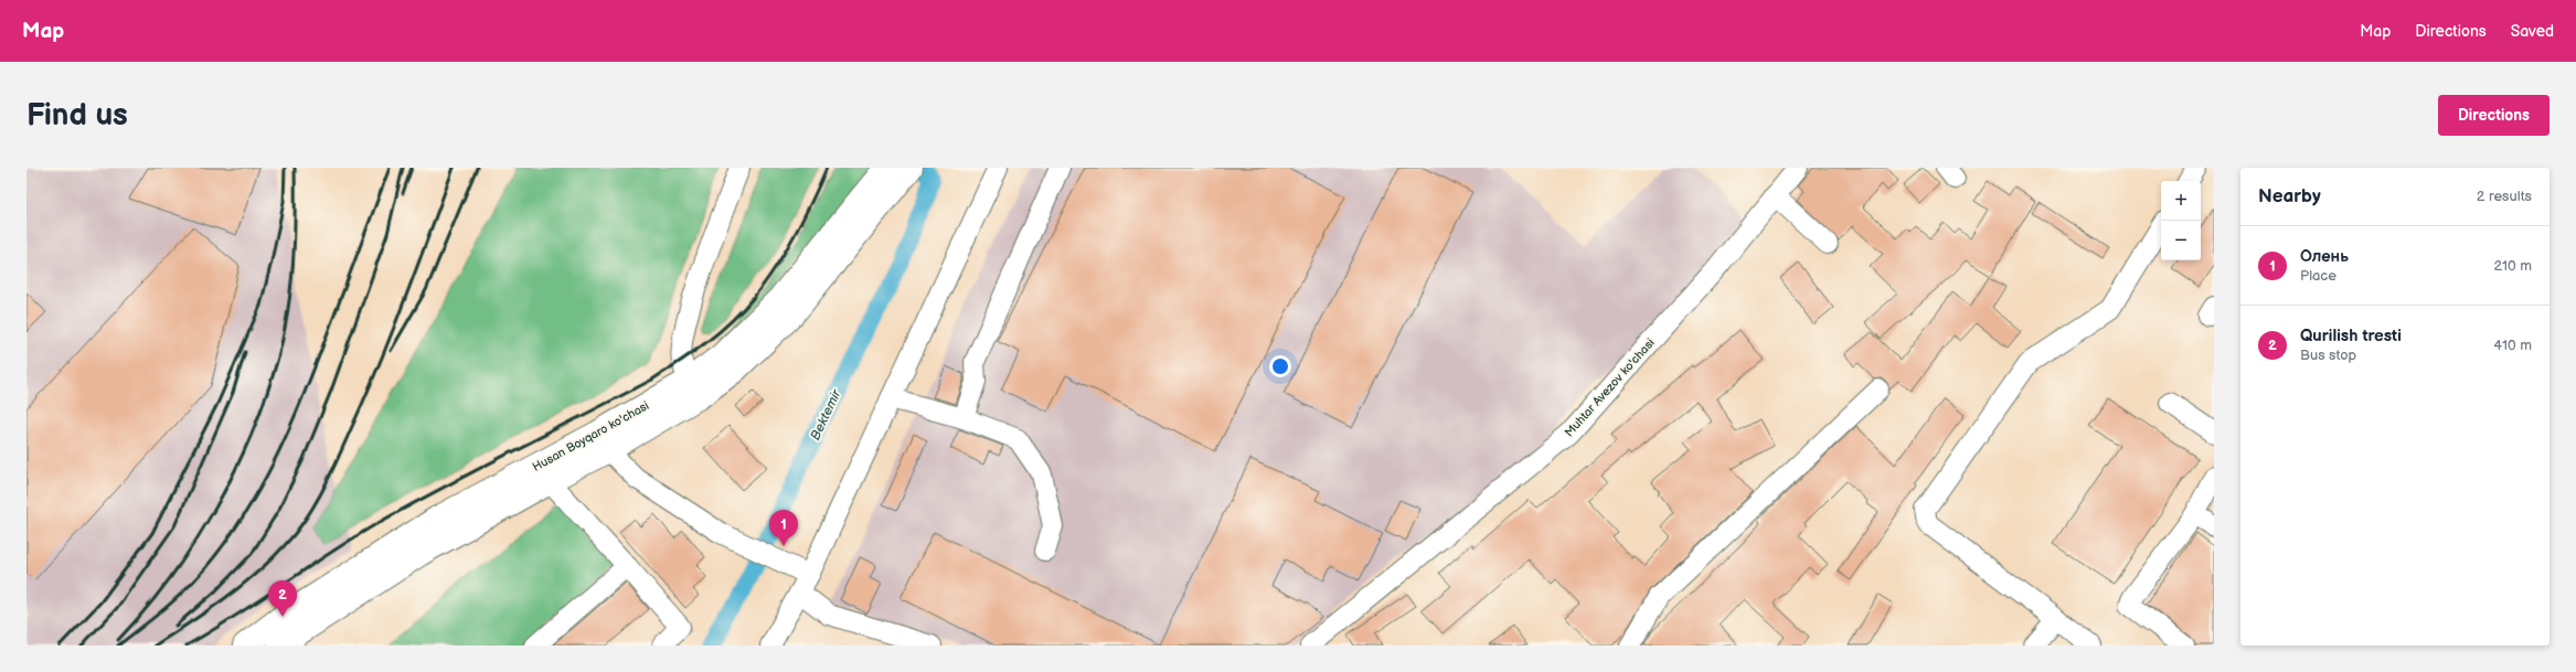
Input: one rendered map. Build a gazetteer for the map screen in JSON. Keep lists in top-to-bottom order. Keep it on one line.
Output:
{"streets":{"main road":["Husan Boyqaro ko'chasi"],"street":["Muhtar Avezov ko'chasi"]},"water":["Bektemir"],"page":{"header":"Map","nav":["Map","Directions","Saved"],"buttons":"Directions","title":"Find us","heading":["Nearby","2 results"],"map_buttons":["+","−"],"list":[{"mark":"1","name":"Олень","note":"Place","value":"210 m"},{"mark":"2","name":"Qurilish tresti","note":"Bus stop","value":"410 m"}],"pins":["1","2"]}}
